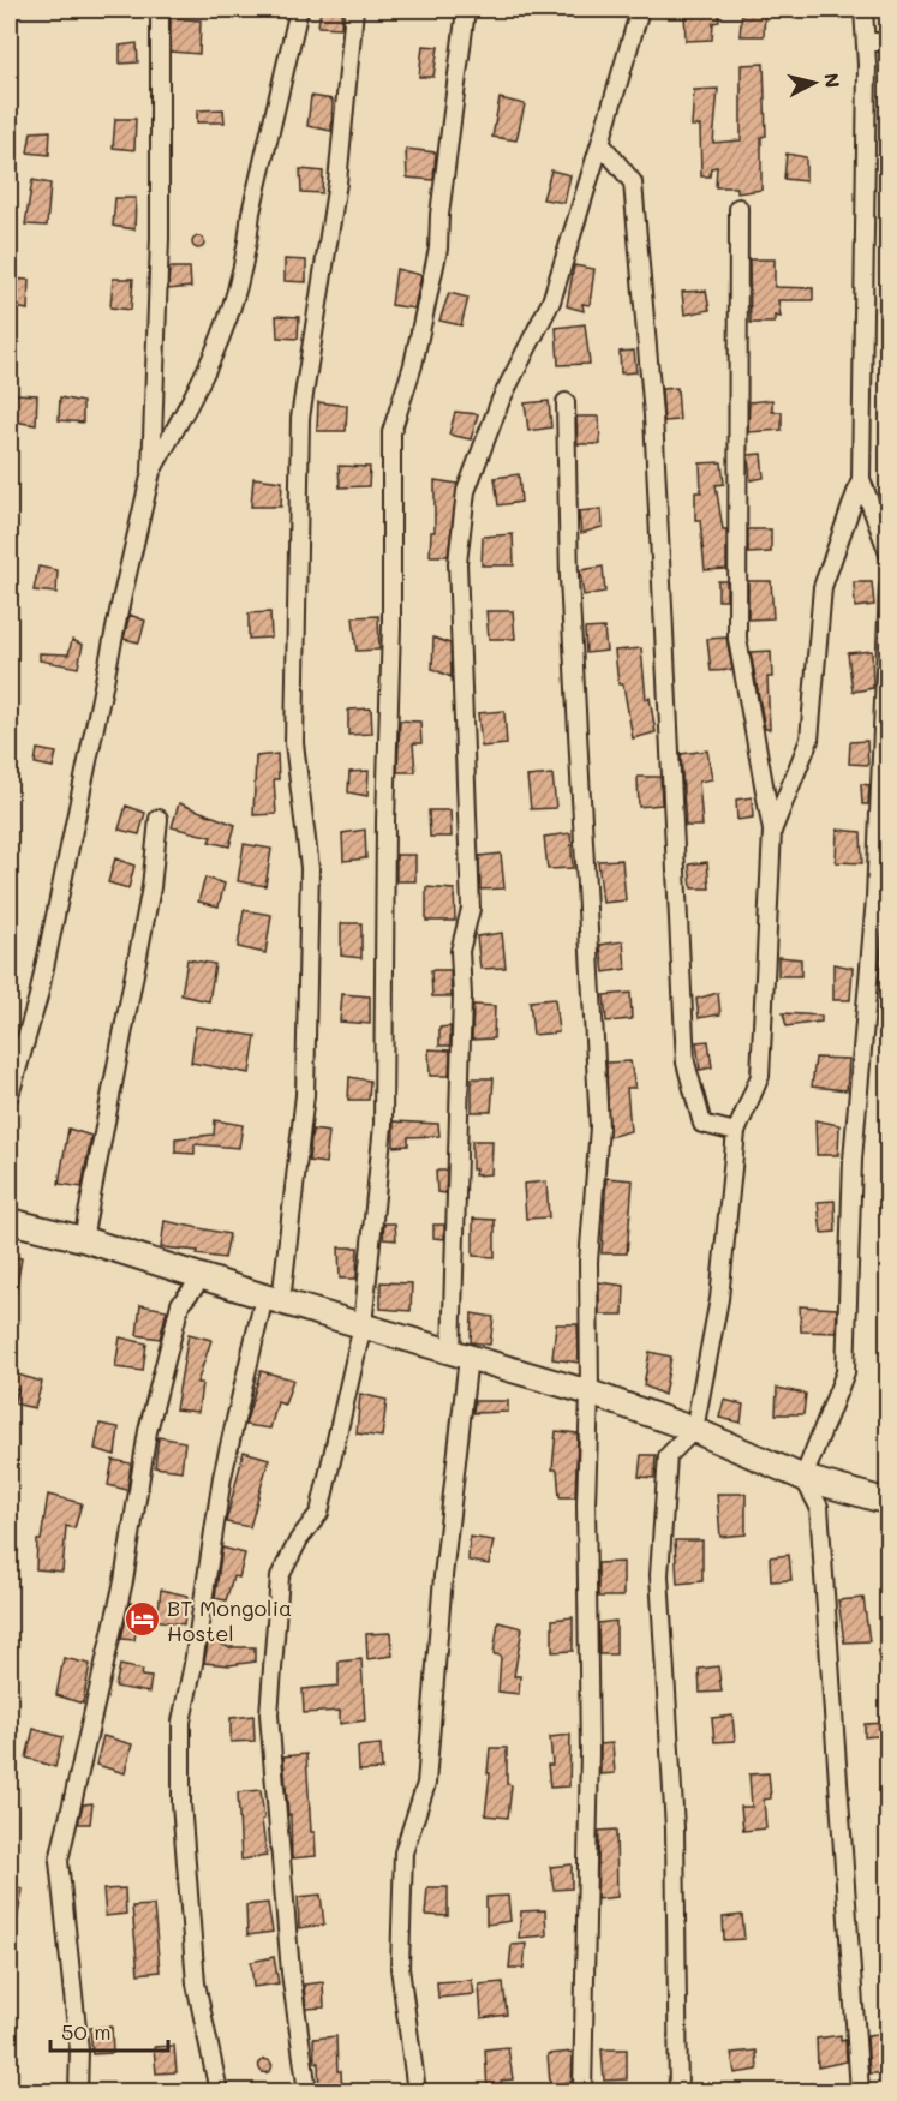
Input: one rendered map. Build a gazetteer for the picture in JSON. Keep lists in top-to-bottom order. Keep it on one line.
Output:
{"places":{"hotel":["BT Mongolia Hostel"]},"scale_bar":"50 m","north":"right"}
